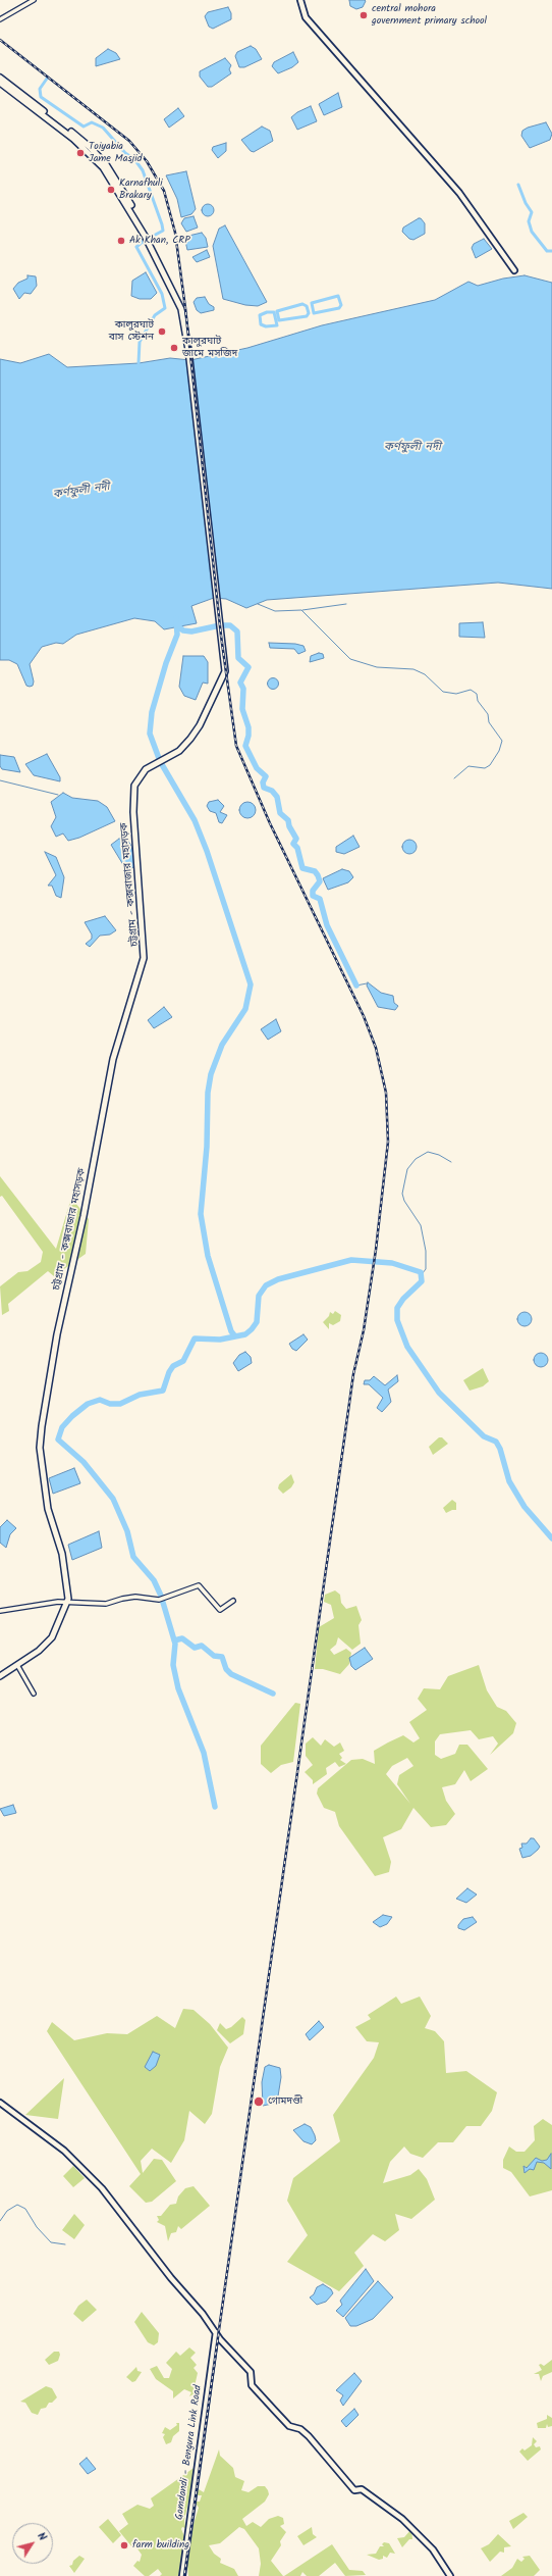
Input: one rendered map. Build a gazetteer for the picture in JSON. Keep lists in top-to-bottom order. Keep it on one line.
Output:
{"streets":{"highway":["চট্টগ্রাম - কক্সবাজার মহাসড়ক"],"main road":["Gomdandi - Bengura Link Road"]},"water":["কর্ণফুলী নদী"],"places":["central mohora government primary school","Toiyabia Jame Masjid","Karnafhuli Brakary","Ak Khan, CRP","কালুরঘাট বাস স্টেশন","কালুরঘাট জামে মসজিদ","গোমদণ্ডী","farm building"],"north":"top right"}
